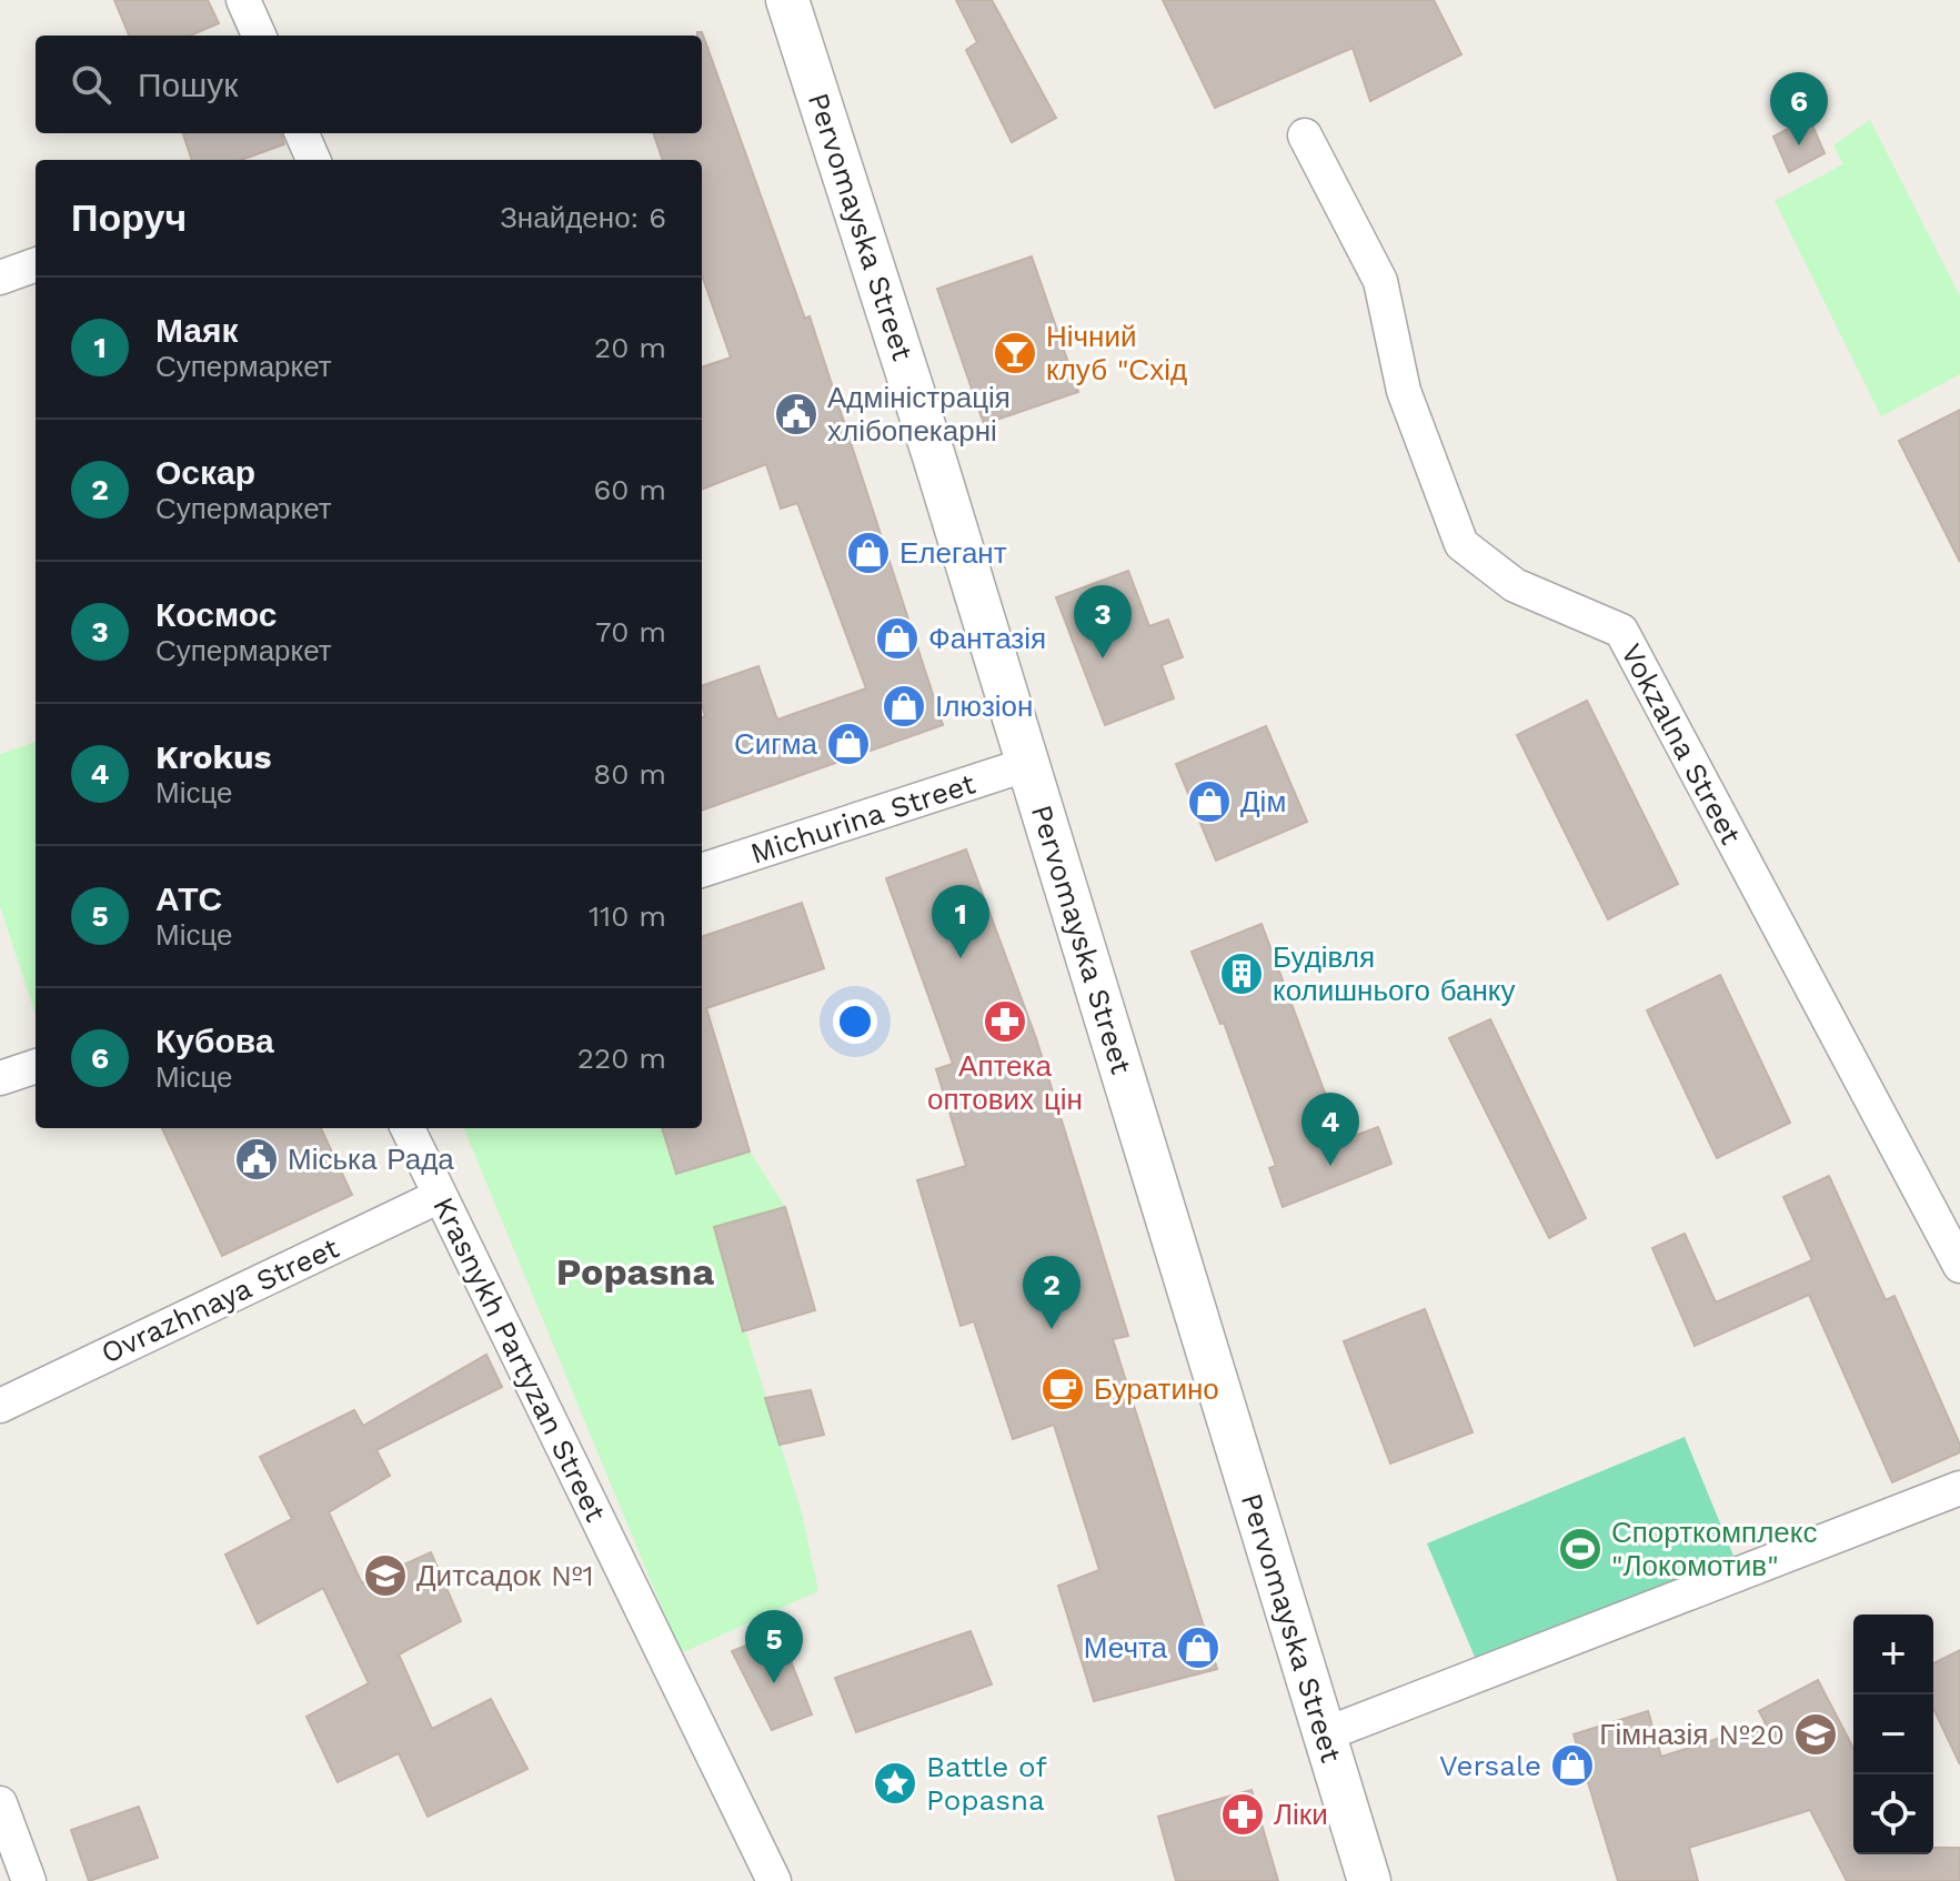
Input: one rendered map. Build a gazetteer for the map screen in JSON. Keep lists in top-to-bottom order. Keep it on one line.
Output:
{"streets":{"street":["Pervomayska Street","Vokzalna Street","Michurina Street","Ovrazhnaya Street","Krasnykh Partyzan Street"]},"crossings":[["Pervomayska Street","Michurina Street"],["Ovrazhnaya Street","Krasnykh Partyzan Street"]],"districts":["Popasna"],"places":{"bar":["Нічний клуб \"Схід"],"public building":["Адміністрація хлібопекарні","Міська Рада"],"shop":["Елегант","Фантазія","Ілюзіон","Сигма","Дім","Мечта","Versale"],"building":["Будівля колишнього банку"],"pharmacy":["Аптека оптових цін","Ліки"],"cafe":["Буратино"],"sports":["Спорткомплекс \"Локомотив\""],"school or university":["Дитсадок №1","Гімназія №20"],"place":["Battle of Popasna"]},"page":{"search":"Пошук","pins":["6","3","1","4","2","5"],"heading":["Поруч","Знайдено: 6"],"list":[{"mark":"1","name":"Маяк","note":"Супермаркет","value":"20 m"},{"mark":"2","name":"Оскар","note":"Супермаркет","value":"60 m"},{"mark":"3","name":"Космос","note":"Супермаркет","value":"70 m"},{"mark":"4","name":"Krokus","note":"Місце","value":"80 m"},{"mark":"5","name":"АТС","note":"Місце","value":"110 m"},{"mark":"6","name":"Кубова","note":"Місце","value":"220 m"}],"map_buttons":["+","−"]}}
